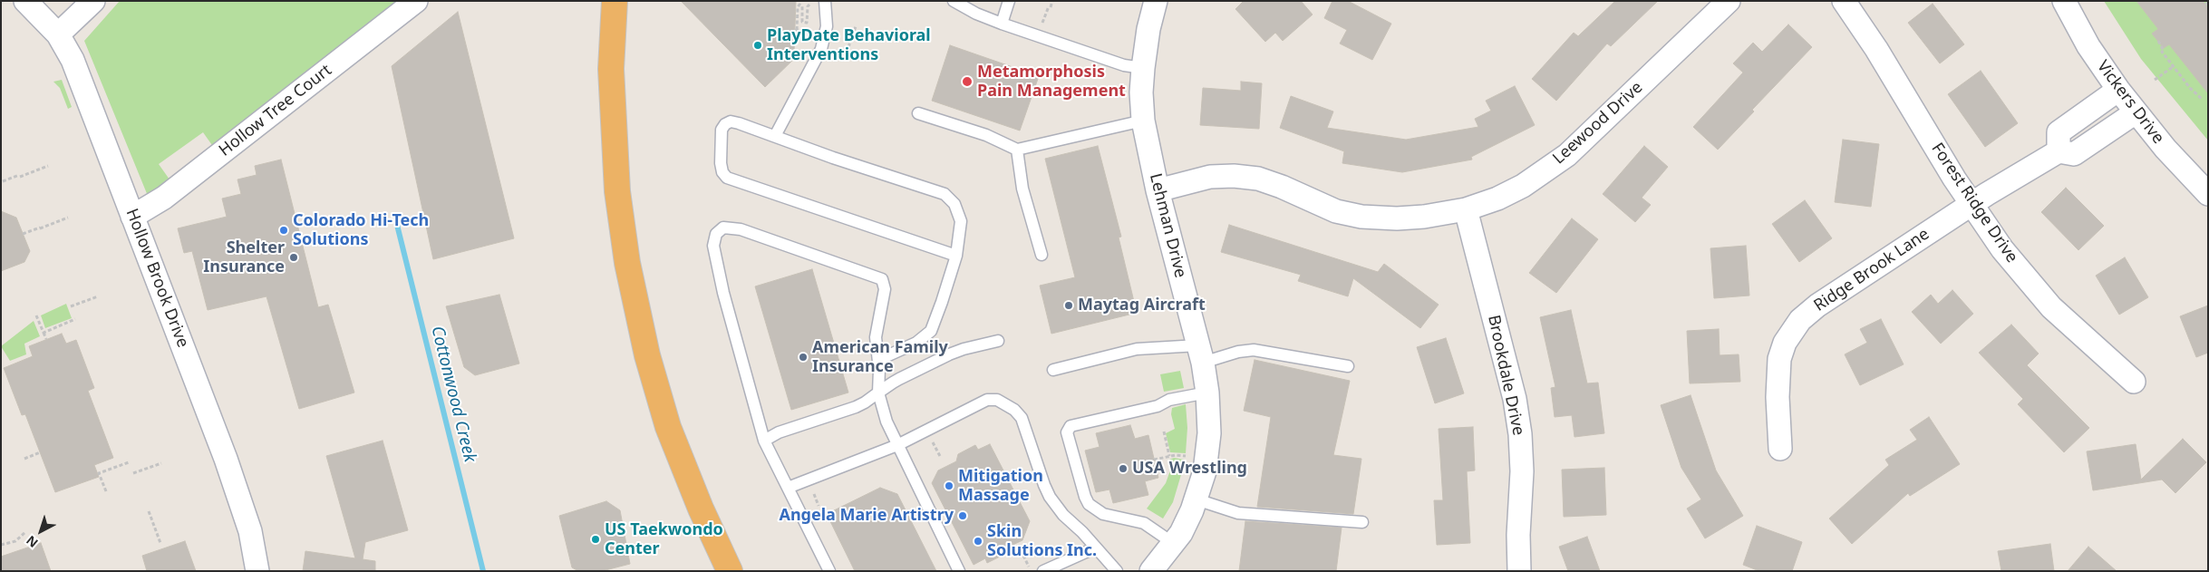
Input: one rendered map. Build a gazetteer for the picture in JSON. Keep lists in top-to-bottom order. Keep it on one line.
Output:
{"streets":{"street":["Vickers Drive","Hollow Tree Court","Leewood Drive","Forest Ridge Drive","Lehman Drive","Ridge Brook Lane","Hollow Brook Drive","Brookdale Drive"]},"crossings":[["Vickers Drive","Ridge Brook Lane"],["Hollow Tree Court","Hollow Brook Drive"],["Leewood Drive","Lehman Drive"],["Leewood Drive","Brookdale Drive"],["Forest Ridge Drive","Ridge Brook Lane"]],"water":["Cottonwood Creek"],"places":["PlayDate Behavioral Interventions","Metamorphosis Pain Management","Colorado Hi-Tech Solutions","Shelter Insurance","Maytag Aircraft","American Family Insurance","USA Wrestling","Mitigation Massage","Angela Marie Artistry","US Taekwondo Center","Skin Solutions Inc."],"north":"bottom left"}
